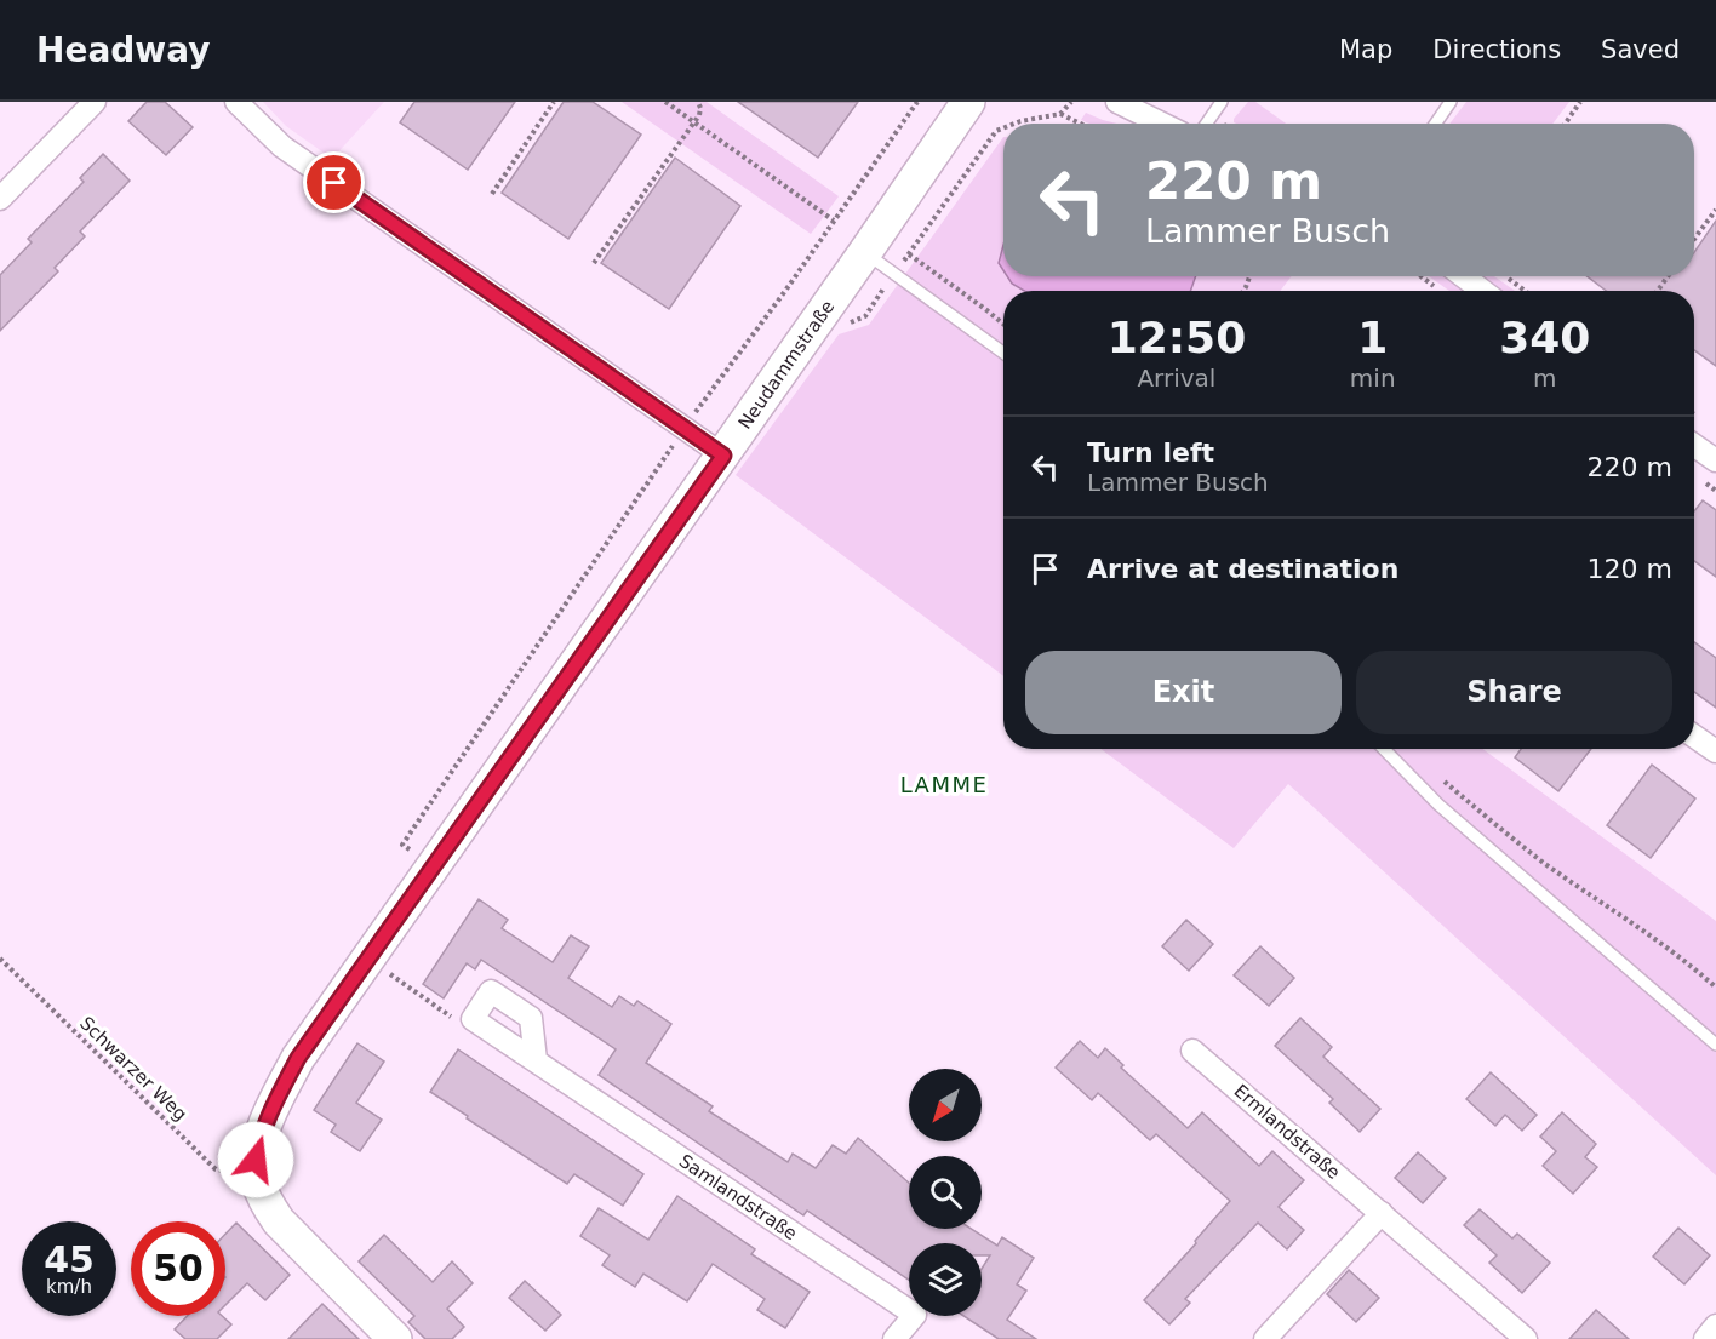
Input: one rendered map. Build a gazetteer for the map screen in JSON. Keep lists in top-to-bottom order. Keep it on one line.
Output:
{"streets":{"main road":["Neudammstraße"],"street":["Ermlandstraße","Samlandstraße"],"path":["Schwarzer Weg"]},"crossings":[["Neudammstraße","Schwarzer Weg"]],"districts":["LAMME"],"north":"bottom left","page":{"header":"Headway","nav":["Map","Directions","Saved"],"turn":["220 m","Lammer Busch"],"eta":["12:50","Arrival","1","min","340","m"],"list":[{"name":"Turn left","note":"Lammer Busch","value":"220 m"},{"name":"Arrive at destination","value":"120 m"}],"buttons":["Exit","Share"],"speed":"45 km/h","limit":"50"}}
